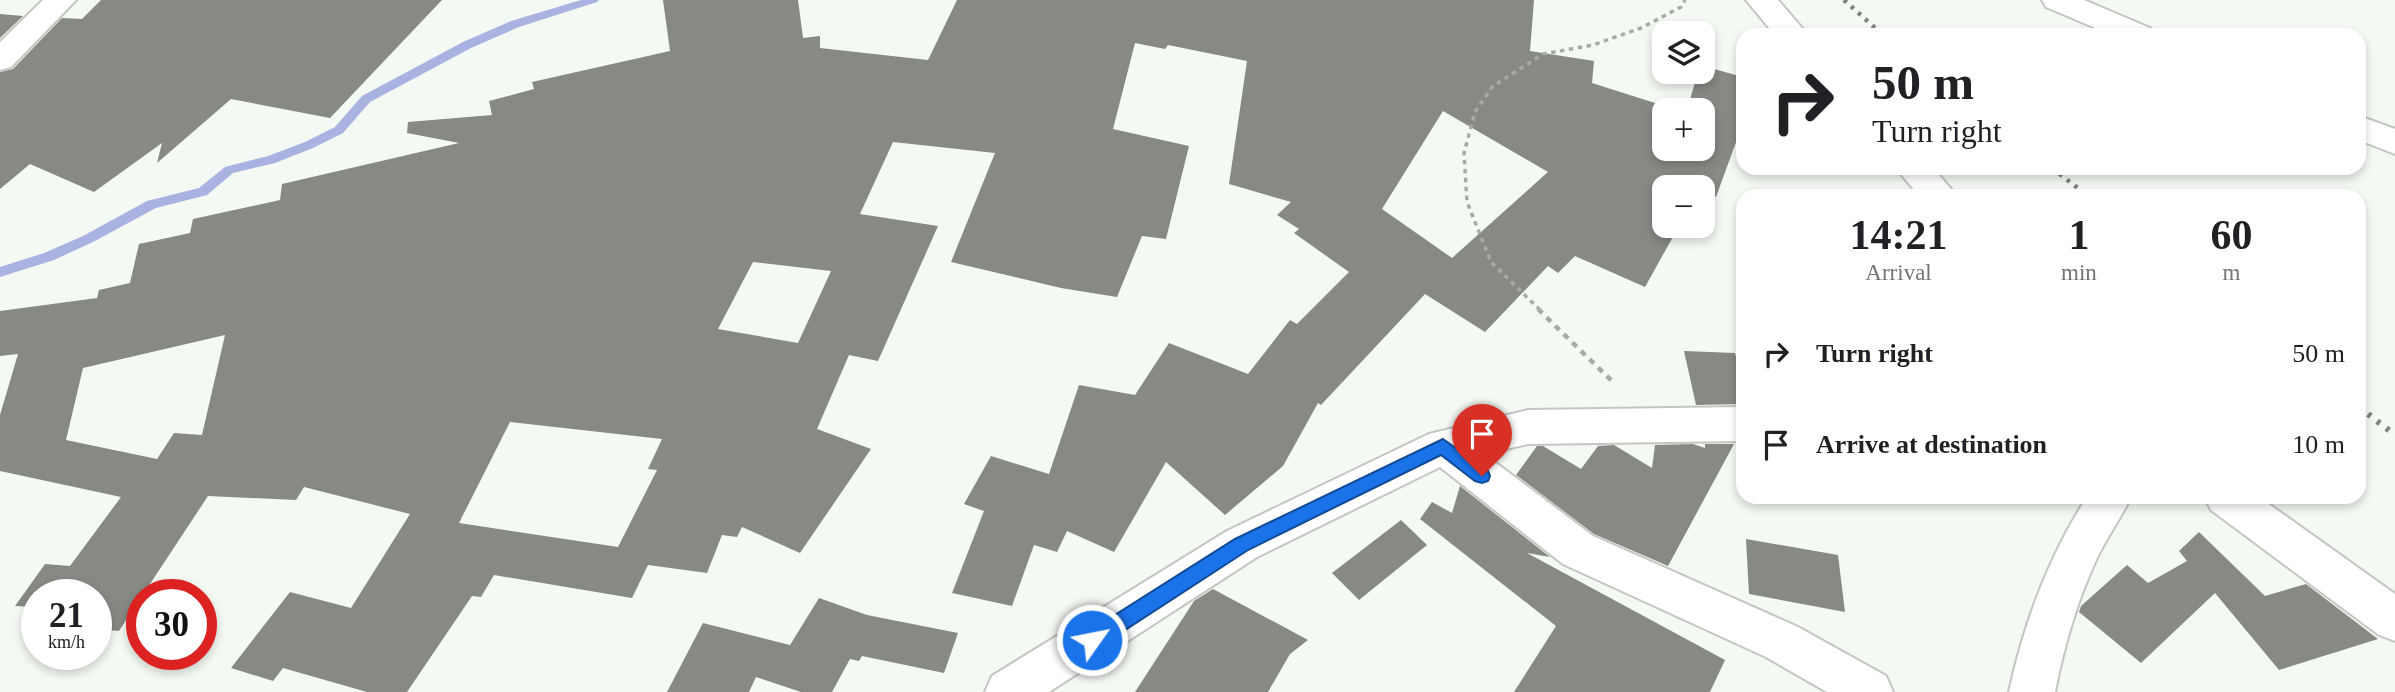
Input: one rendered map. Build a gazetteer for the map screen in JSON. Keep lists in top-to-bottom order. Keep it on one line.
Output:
{"page":{"map_buttons":["+","−"],"turn":["50 m","Turn right"],"eta":["14:21","Arrival","1","min","60","m"],"list":[{"name":"Turn right","value":"50 m"},{"name":"Arrive at destination","value":"10 m"}],"speed":"21 km/h","limit":"30"}}
